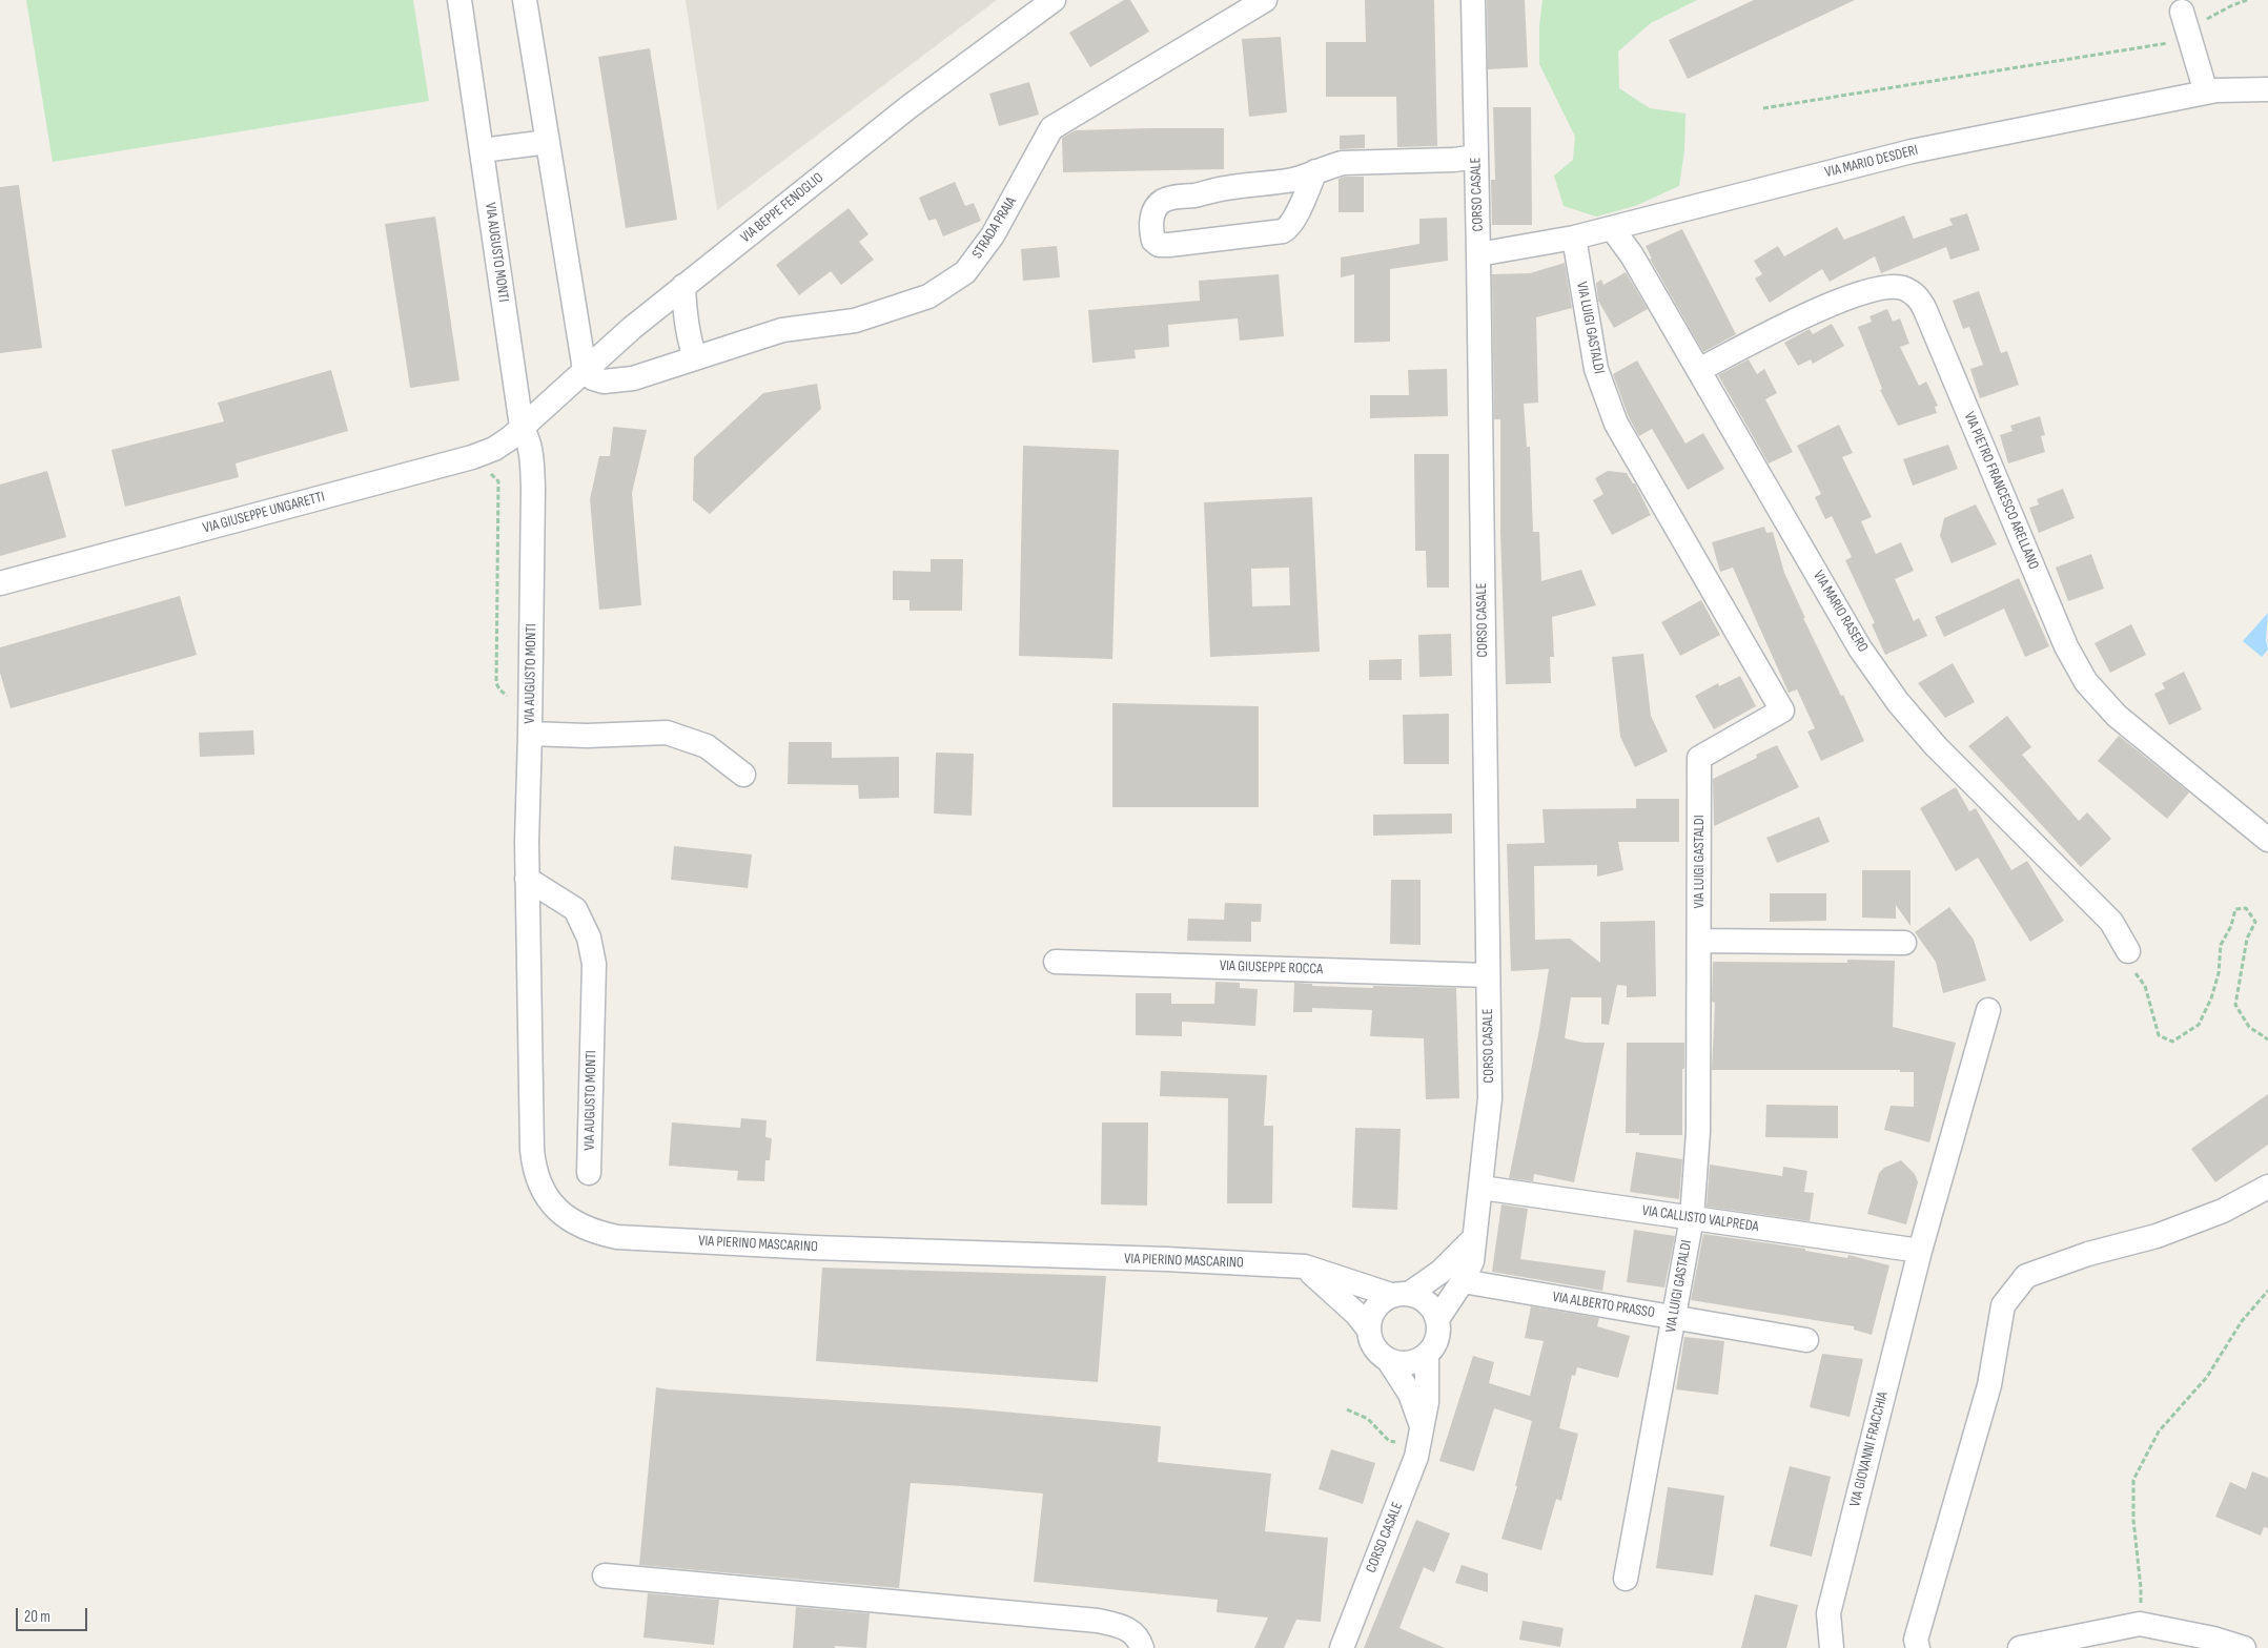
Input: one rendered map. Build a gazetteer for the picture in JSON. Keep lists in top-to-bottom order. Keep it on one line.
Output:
{"streets":{"street":["VIA MARIO DESDERI","CORSO CASALE","VIA BEPPE FENOGLIO","STRADA PRAIA","VIA AUGUSTO MONTI","VIA LUIGI GASTALDI","VIA PIETRO FRANCESCO ARELLANO","VIA GIUSEPPE UNGARETTI","VIA MARIO RASERO","VIA GIUSEPPE ROCCA","VIA CALLISTO VALPREDA","VIA PIERINO MASCARINO","VIA ALBERTO PRASSO","VIA GIOVANNI FRACCHIA"]},"crossings":[["VIA MARIO DESDERI","CORSO CASALE"],["VIA MARIO DESDERI","VIA LUIGI GASTALDI"],["VIA MARIO DESDERI","VIA MARIO RASERO"],["CORSO CASALE","VIA GIUSEPPE ROCCA"],["CORSO CASALE","VIA CALLISTO VALPREDA"],["CORSO CASALE","VIA PIERINO MASCARINO"],["CORSO CASALE","VIA ALBERTO PRASSO"],["VIA BEPPE FENOGLIO","STRADA PRAIA"],["VIA BEPPE FENOGLIO","VIA AUGUSTO MONTI"],["VIA BEPPE FENOGLIO","VIA GIUSEPPE UNGARETTI"],["VIA AUGUSTO MONTI","VIA GIUSEPPE UNGARETTI"],["VIA AUGUSTO MONTI","VIA PIERINO MASCARINO"],["VIA LUIGI GASTALDI","VIA CALLISTO VALPREDA"],["VIA LUIGI GASTALDI","VIA ALBERTO PRASSO"],["VIA PIETRO FRANCESCO ARELLANO","VIA MARIO RASERO"],["VIA CALLISTO VALPREDA","VIA GIOVANNI FRACCHIA"]],"scale_bar":"20 m"}
